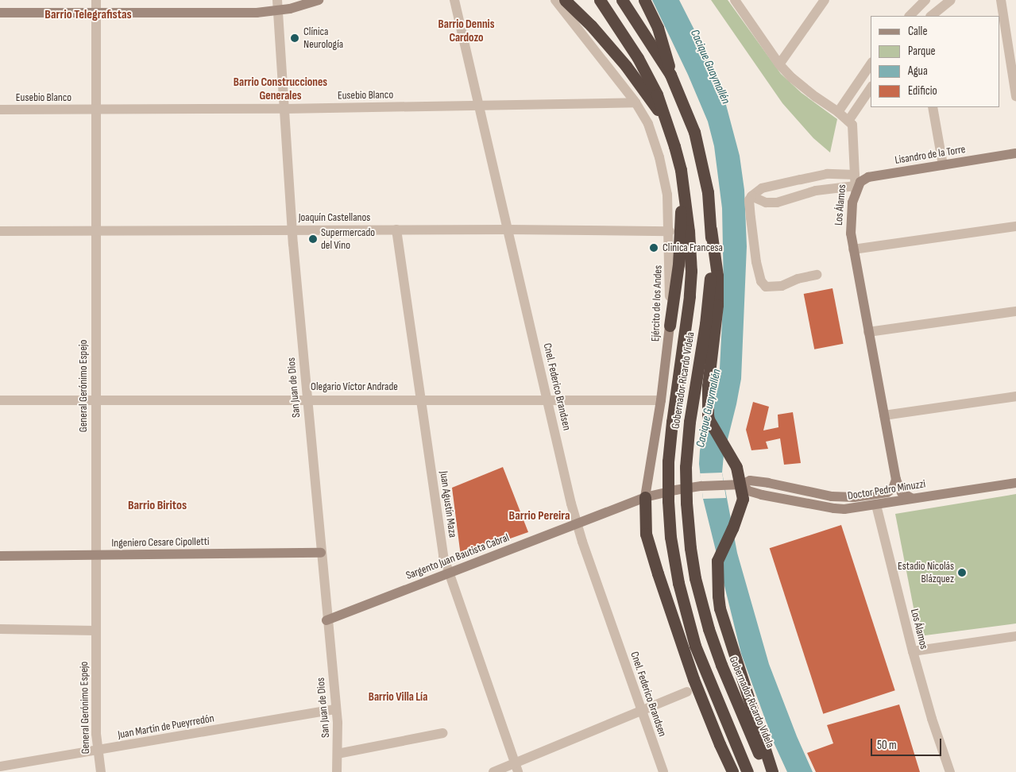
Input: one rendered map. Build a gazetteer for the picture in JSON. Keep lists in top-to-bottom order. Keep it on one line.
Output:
{"streets":{"highway":["Gobernador Ricardo Videla"],"street":["Eusebio Blanco","Lisandro de la Torre","Los Álamos","Joaquín Castellanos","Ejército de los Andes","General Gerónimo Espejo","Olegario Víctor Andrade","Cnel. Federico Brandsen","San Juan de Dios","Doctor Pedro Minuzzi","Juan Agustín Maza","Ingeniero Cesare Cipolletti","Sargento Juan Bautista Cabral","Juan Martín de Pueyrredón"]},"crossings":[["Eusebio Blanco","Ejército de los Andes"],["Eusebio Blanco","General Gerónimo Espejo"],["Eusebio Blanco","Cnel. Federico Brandsen"],["Eusebio Blanco","San Juan de Dios"],["Lisandro de la Torre","Los Álamos"],["Los Álamos","Doctor Pedro Minuzzi"],["Joaquín Castellanos","Ejército de los Andes"],["Joaquín Castellanos","General Gerónimo Espejo"],["Joaquín Castellanos","Cnel. Federico Brandsen"],["Joaquín Castellanos","San Juan de Dios"],["Joaquín Castellanos","Juan Agustín Maza"],["Ejército de los Andes","Olegario Víctor Andrade"],["Ejército de los Andes","Sargento Juan Bautista Cabral"],["General Gerónimo Espejo","Olegario Víctor Andrade"],["General Gerónimo Espejo","Ingeniero Cesare Cipolletti"],["General Gerónimo Espejo","Juan Martín de Pueyrredón"],["Olegario Víctor Andrade","Cnel. Federico Brandsen"],["Olegario Víctor Andrade","San Juan de Dios"],["Olegario Víctor Andrade","Juan Agustín Maza"],["Cnel. Federico Brandsen","Sargento Juan Bautista Cabral"],["San Juan de Dios","Ingeniero Cesare Cipolletti"],["San Juan de Dios","Sargento Juan Bautista Cabral"],["San Juan de Dios","Juan Martín de Pueyrredón"],["Doctor Pedro Minuzzi","Sargento Juan Bautista Cabral"],["Juan Agustín Maza","Sargento Juan Bautista Cabral"]],"districts":["Barrio Telegrafistas","Barrio Dennis Cardozo","Barrio Construcciones Generales","Barrio Biritos","Barrio Pereira","Barrio Villa Lía"],"water":["Cacique Guaymallén"],"places":["Clínica Neurología","Supermercado del Vino","Clinica Francesa","Estadio Nicolás Blázquez"],"legend":["Calle","Parque","Agua","Edificio"],"scale_bar":"50 m"}
